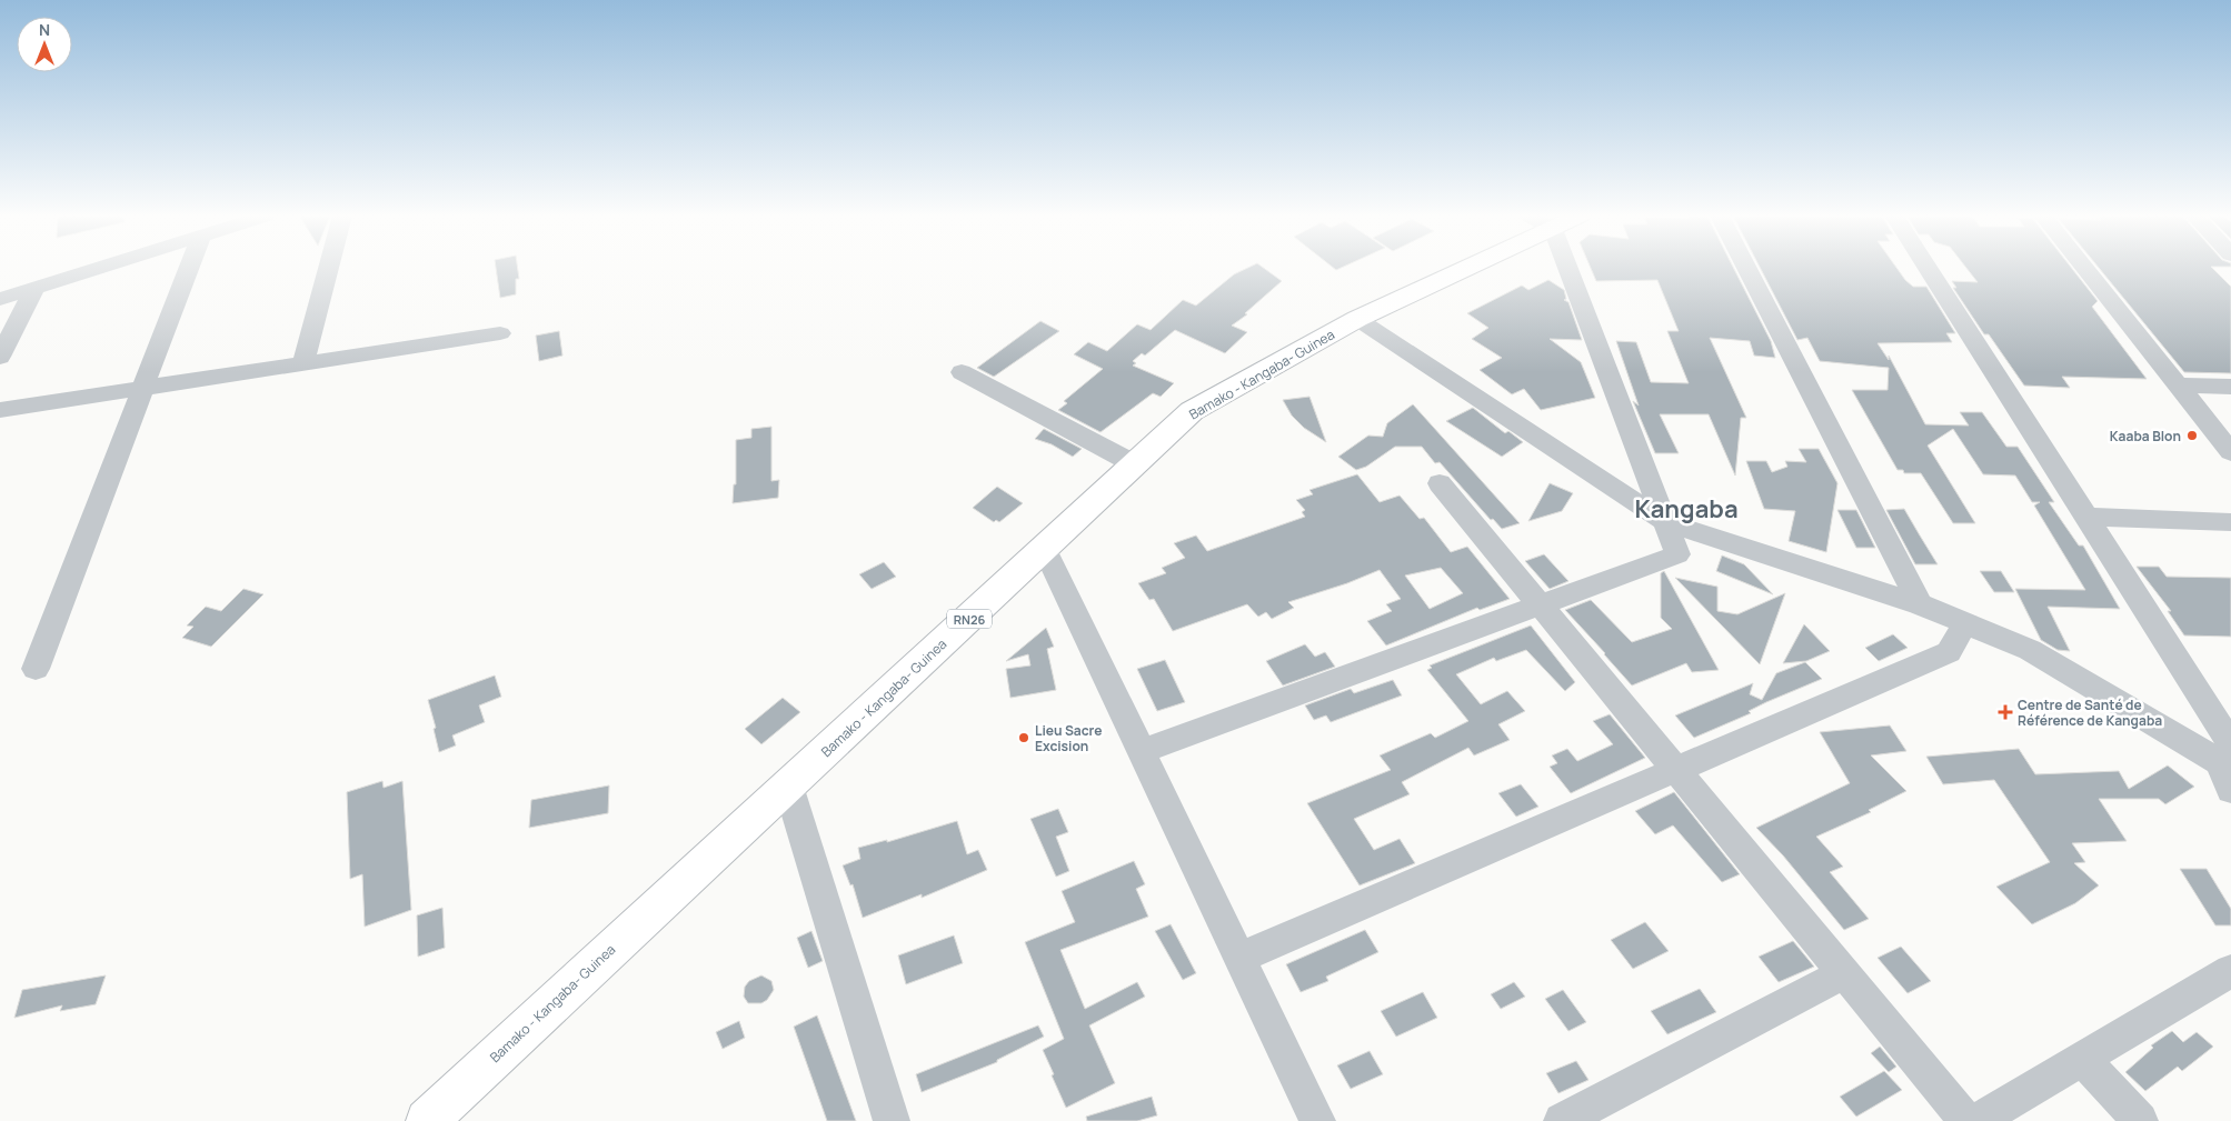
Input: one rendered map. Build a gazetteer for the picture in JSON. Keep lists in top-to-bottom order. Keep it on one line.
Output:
{"streets":{"main road":["Bamako - Kangaba- Guinea","RN26"]},"districts":["Kangaba"],"places":{"other":["Kaaba Blon","Lieu Sacre Excision"],"health":["Centre de Santé de Référence de Kangaba"]},"north":"top"}
